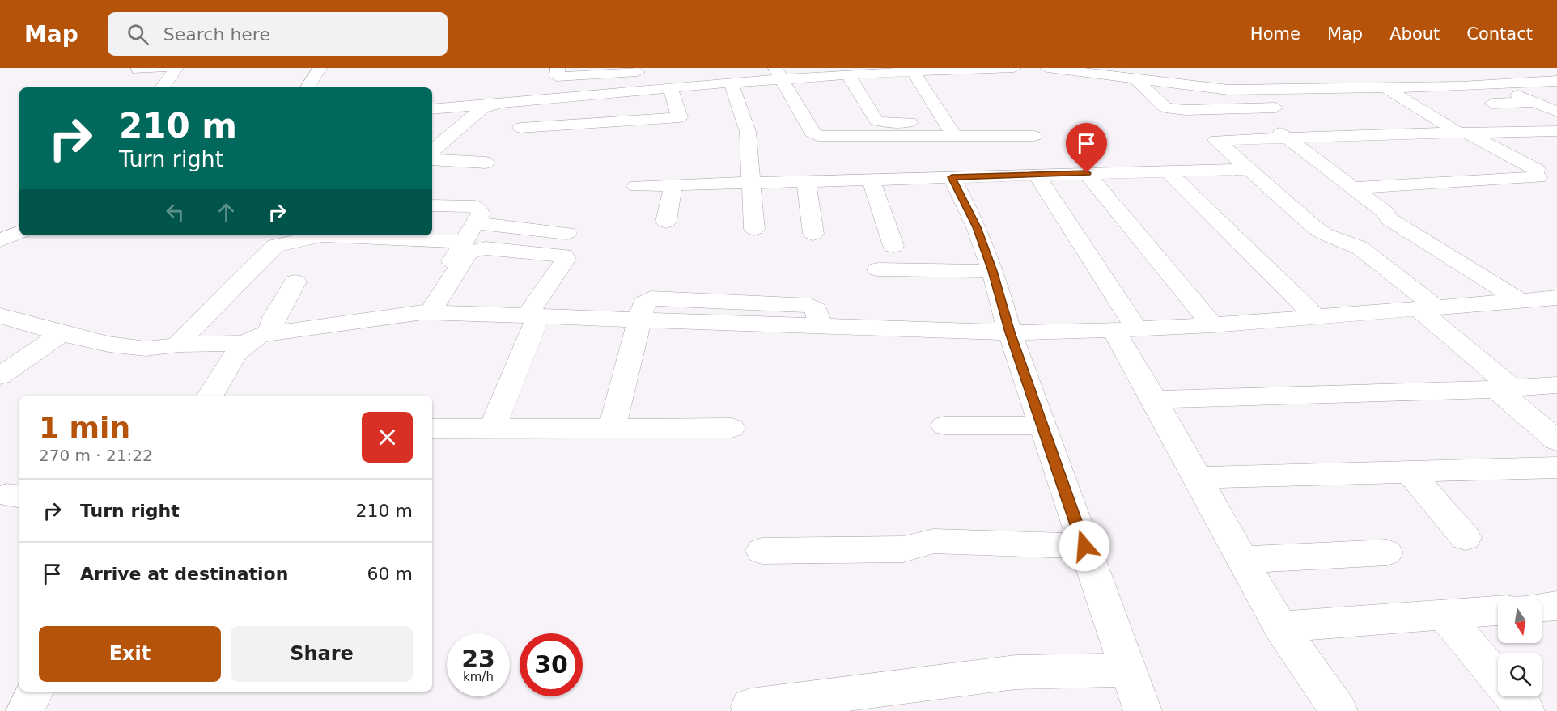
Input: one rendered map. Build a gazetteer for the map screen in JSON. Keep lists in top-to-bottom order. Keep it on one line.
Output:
{"north":"bottom","page":{"header":"Map","search":"Search here","nav":["Home","Map","About","Contact"],"turn":["210 m","Turn right"],"heading":["1 min","270 m · 21:22"],"list":[{"name":"Turn right","value":"210 m"},{"name":"Arrive at destination","value":"60 m"}],"buttons":["Exit","Share"],"speed":"23 km/h","limit":"30"}}
